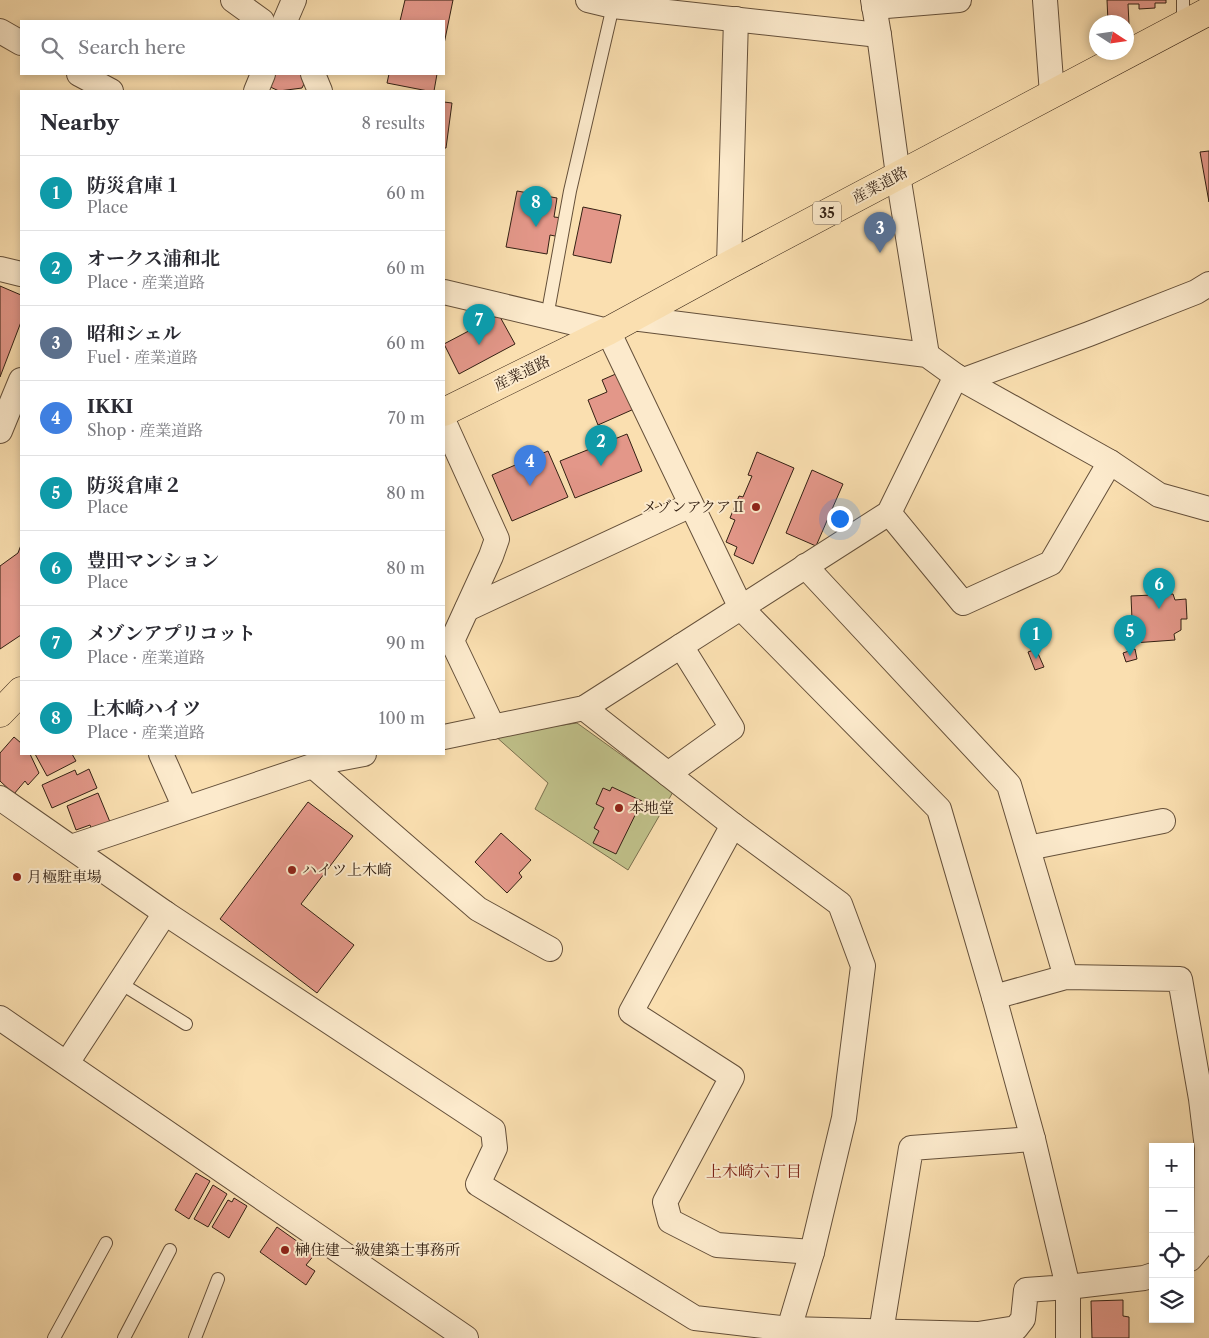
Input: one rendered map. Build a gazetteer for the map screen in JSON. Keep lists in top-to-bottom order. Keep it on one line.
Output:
{"streets":{"main road":["産業道路","35"]},"districts":["上木崎六丁目"],"places":["メゾンアクアⅡ","本地堂","ハイツ上木崎","月極駐車場","榊住建一級建築士事務所"],"north":"right","page":{"search":"Search here","heading":["Nearby","8 results"],"list":[{"mark":"1","name":"防災倉庫１","note":"Place","value":"60 m"},{"mark":"2","name":"オークス浦和北","note":"Place · 産業道路","value":"60 m"},{"mark":"3","name":"昭和シェル","note":"Fuel · 産業道路","value":"60 m"},{"mark":"4","name":"IKKI","note":"Shop · 産業道路","value":"70 m"},{"mark":"5","name":"防災倉庫２","note":"Place","value":"80 m"},{"mark":"6","name":"豊田マンション","note":"Place","value":"80 m"},{"mark":"7","name":"メゾンアプリコット","note":"Place · 産業道路","value":"90 m"},{"mark":"8","name":"上木崎ハイツ","note":"Place · 産業道路","value":"100 m"}],"pins":["8","3","7","2","4","6","5","1"],"map_buttons":["+","−"]}}
